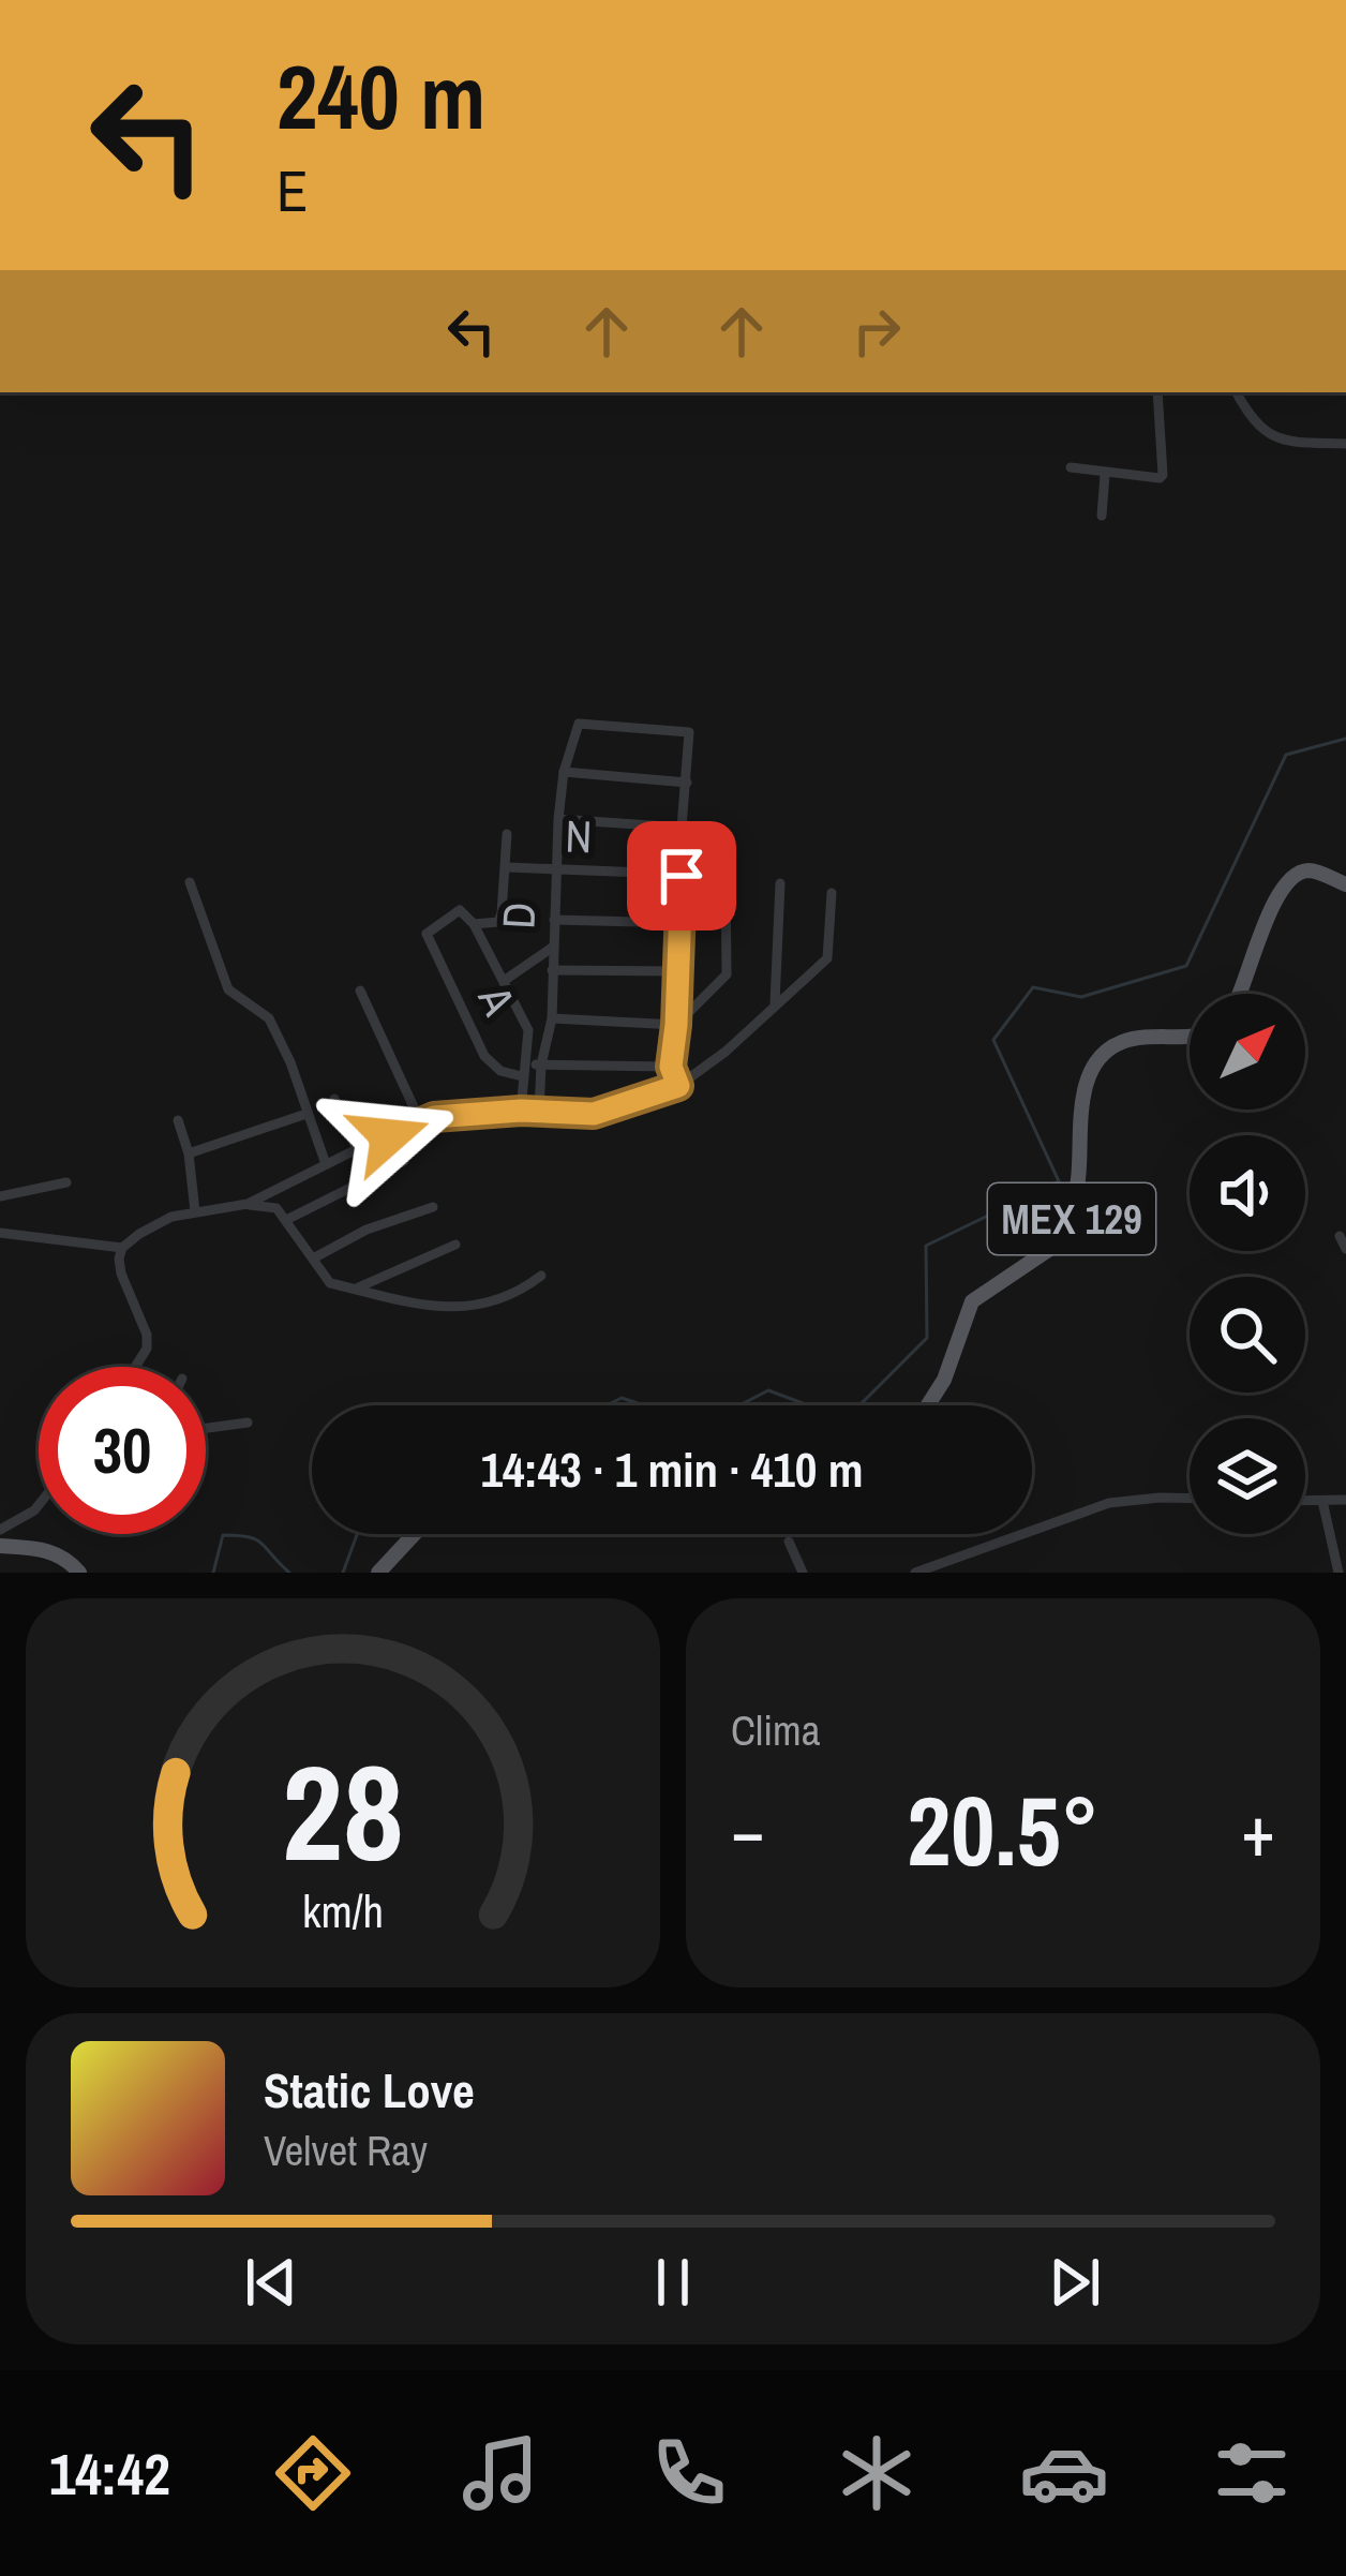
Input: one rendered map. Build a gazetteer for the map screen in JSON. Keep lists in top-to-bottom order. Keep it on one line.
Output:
{"streets":{"main road":["MEX 129"],"street":["N","D","A"]},"crossings":[["N","D"]],"north":"top right","page":{"turn":["240 m","E"],"limit":"30","trip":"14:43 · 1 min · 410 m","tile":"Clima","heat":["−","20.5°","+"],"song":["Static Love","Velvet Ray"],"tabs":"14:42","gauge":["28","km/h"]}}
